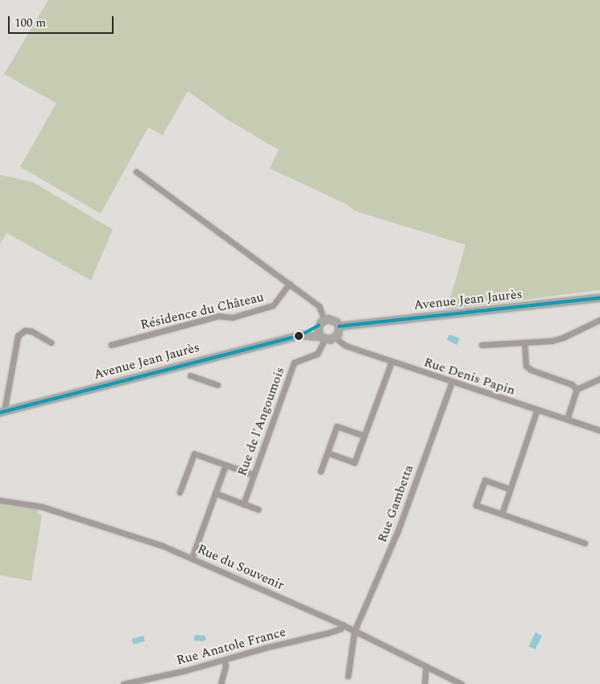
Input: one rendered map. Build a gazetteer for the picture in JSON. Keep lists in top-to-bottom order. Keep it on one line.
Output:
{"streets":{"main road":["Avenue Jean Jaurès"],"street":["Résidence du Château","Rue Denis Papin","Rue de l'Angoumois","Rue Gambetta","Rue du Souvenir","Rue Anatole France"]},"crossings":[["Avenue Jean Jaurès","Rue Denis Papin"],["Avenue Jean Jaurès","Rue de l'Angoumois"],["Rue Denis Papin","Rue de l'Angoumois"],["Rue Denis Papin","Rue Gambetta"],["Rue Gambetta","Rue du Souvenir"],["Rue du Souvenir","Rue Anatole France"]],"scale_bar":"100 m"}
